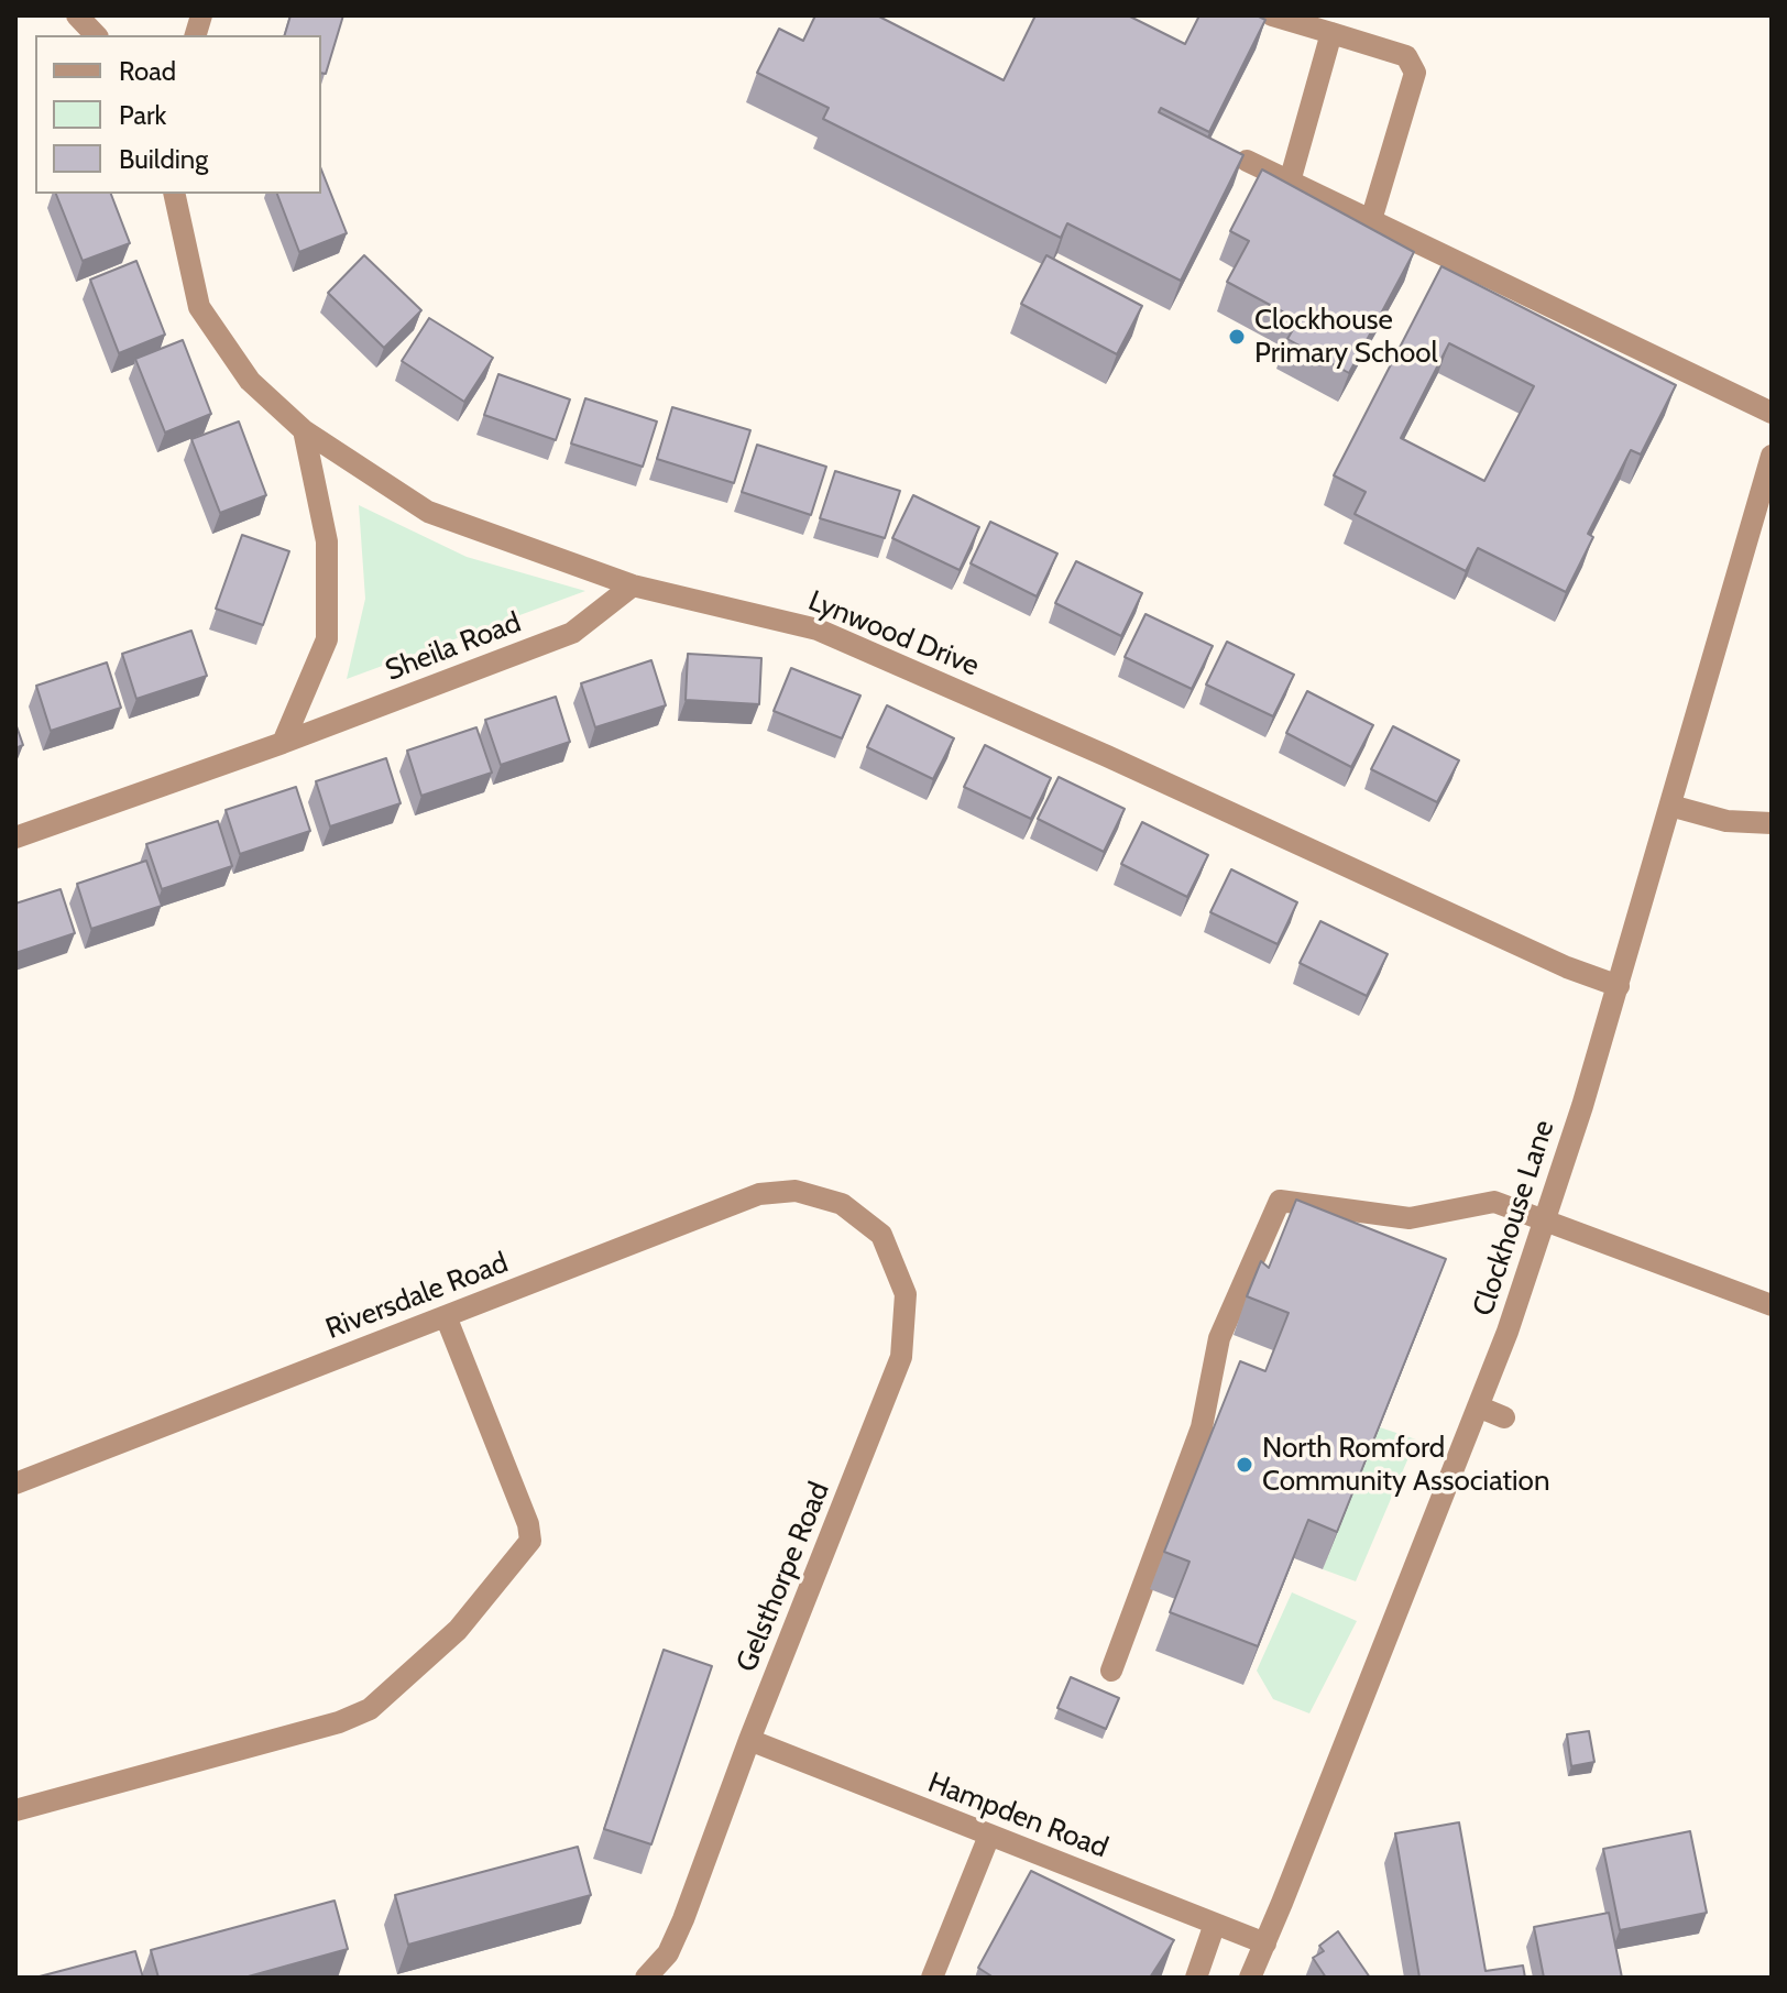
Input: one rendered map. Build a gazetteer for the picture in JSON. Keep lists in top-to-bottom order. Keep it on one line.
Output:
{"streets":{"street":["Lynwood Drive","Sheila Road","Clockhouse Lane","Riversdale Road","Gelsthorpe Road","Hampden Road"]},"crossings":[["Lynwood Drive","Sheila Road"],["Lynwood Drive","Clockhouse Lane"],["Clockhouse Lane","Hampden Road"],["Riversdale Road","Gelsthorpe Road"],["Gelsthorpe Road","Hampden Road"]],"places":["Clockhouse Primary School","North Romford Community Association"],"legend":["Road","Park","Building"]}
